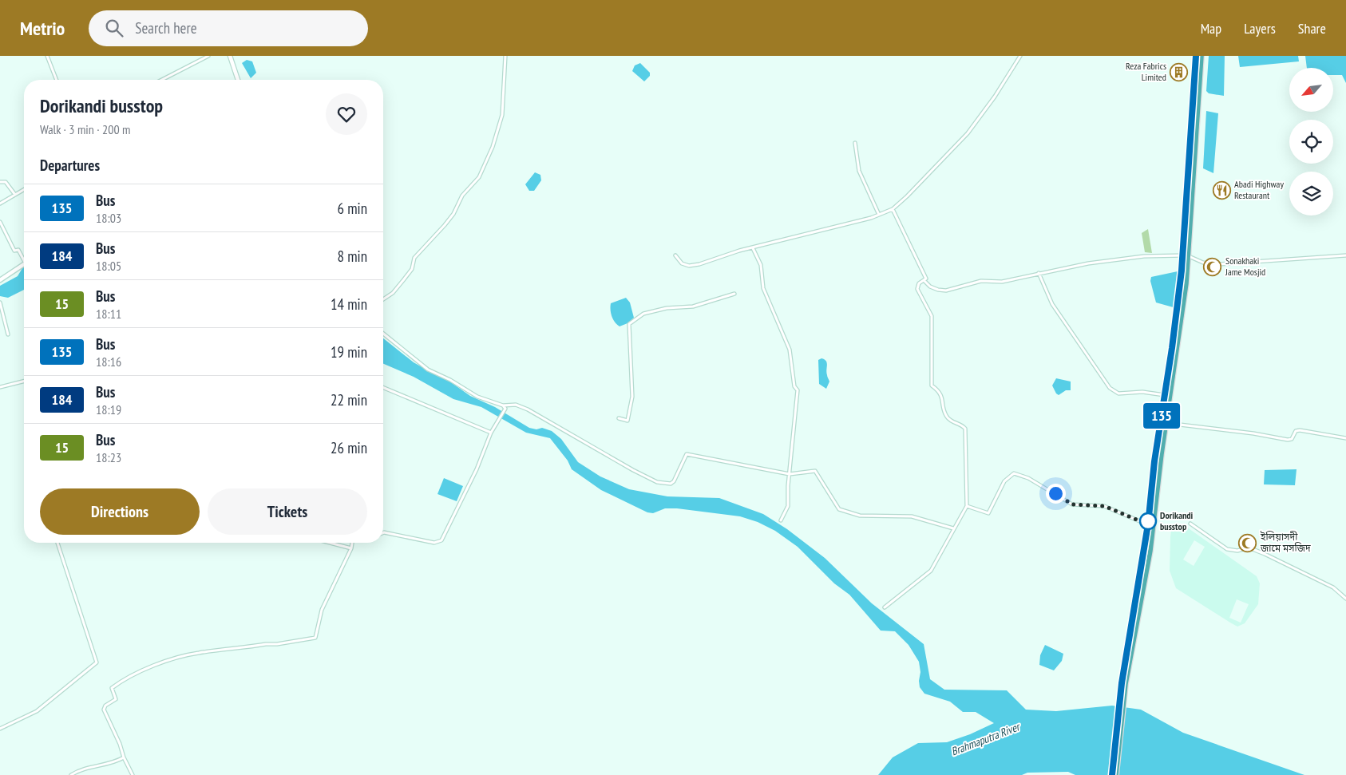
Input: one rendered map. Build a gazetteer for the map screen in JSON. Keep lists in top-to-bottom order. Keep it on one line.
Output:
{"water":["Brahmaputra River"],"places":{"building":["Reza Fabrics Limited"],"restaurant":["Abadi Highway Restaurant"],"mosque":["Sonakhaki Jame Mosjid","ইলিয়াসদী জামে মসজিদ"],"other":["Dorikandi busstop"]},"lines":["bus line 135"],"north":"bottom left","page":{"header":"Metrio","search":"Search here","nav":["Map","Layers","Share"],"on_map":"135","heading":[["Dorikandi busstop","Walk · 3 min · 200 m"],"Departures"],"list":[{"mark":"135","name":"Bus","note":"18:03","value":"6 min"},{"mark":"184","name":"Bus","note":"18:05","value":"8 min"},{"mark":"15","name":"Bus","note":"18:11","value":"14 min"},{"mark":"135","name":"Bus","note":"18:16","value":"19 min"},{"mark":"184","name":"Bus","note":"18:19","value":"22 min"},{"mark":"15","name":"Bus","note":"18:23","value":"26 min"}],"buttons":["Directions","Tickets"]}}
